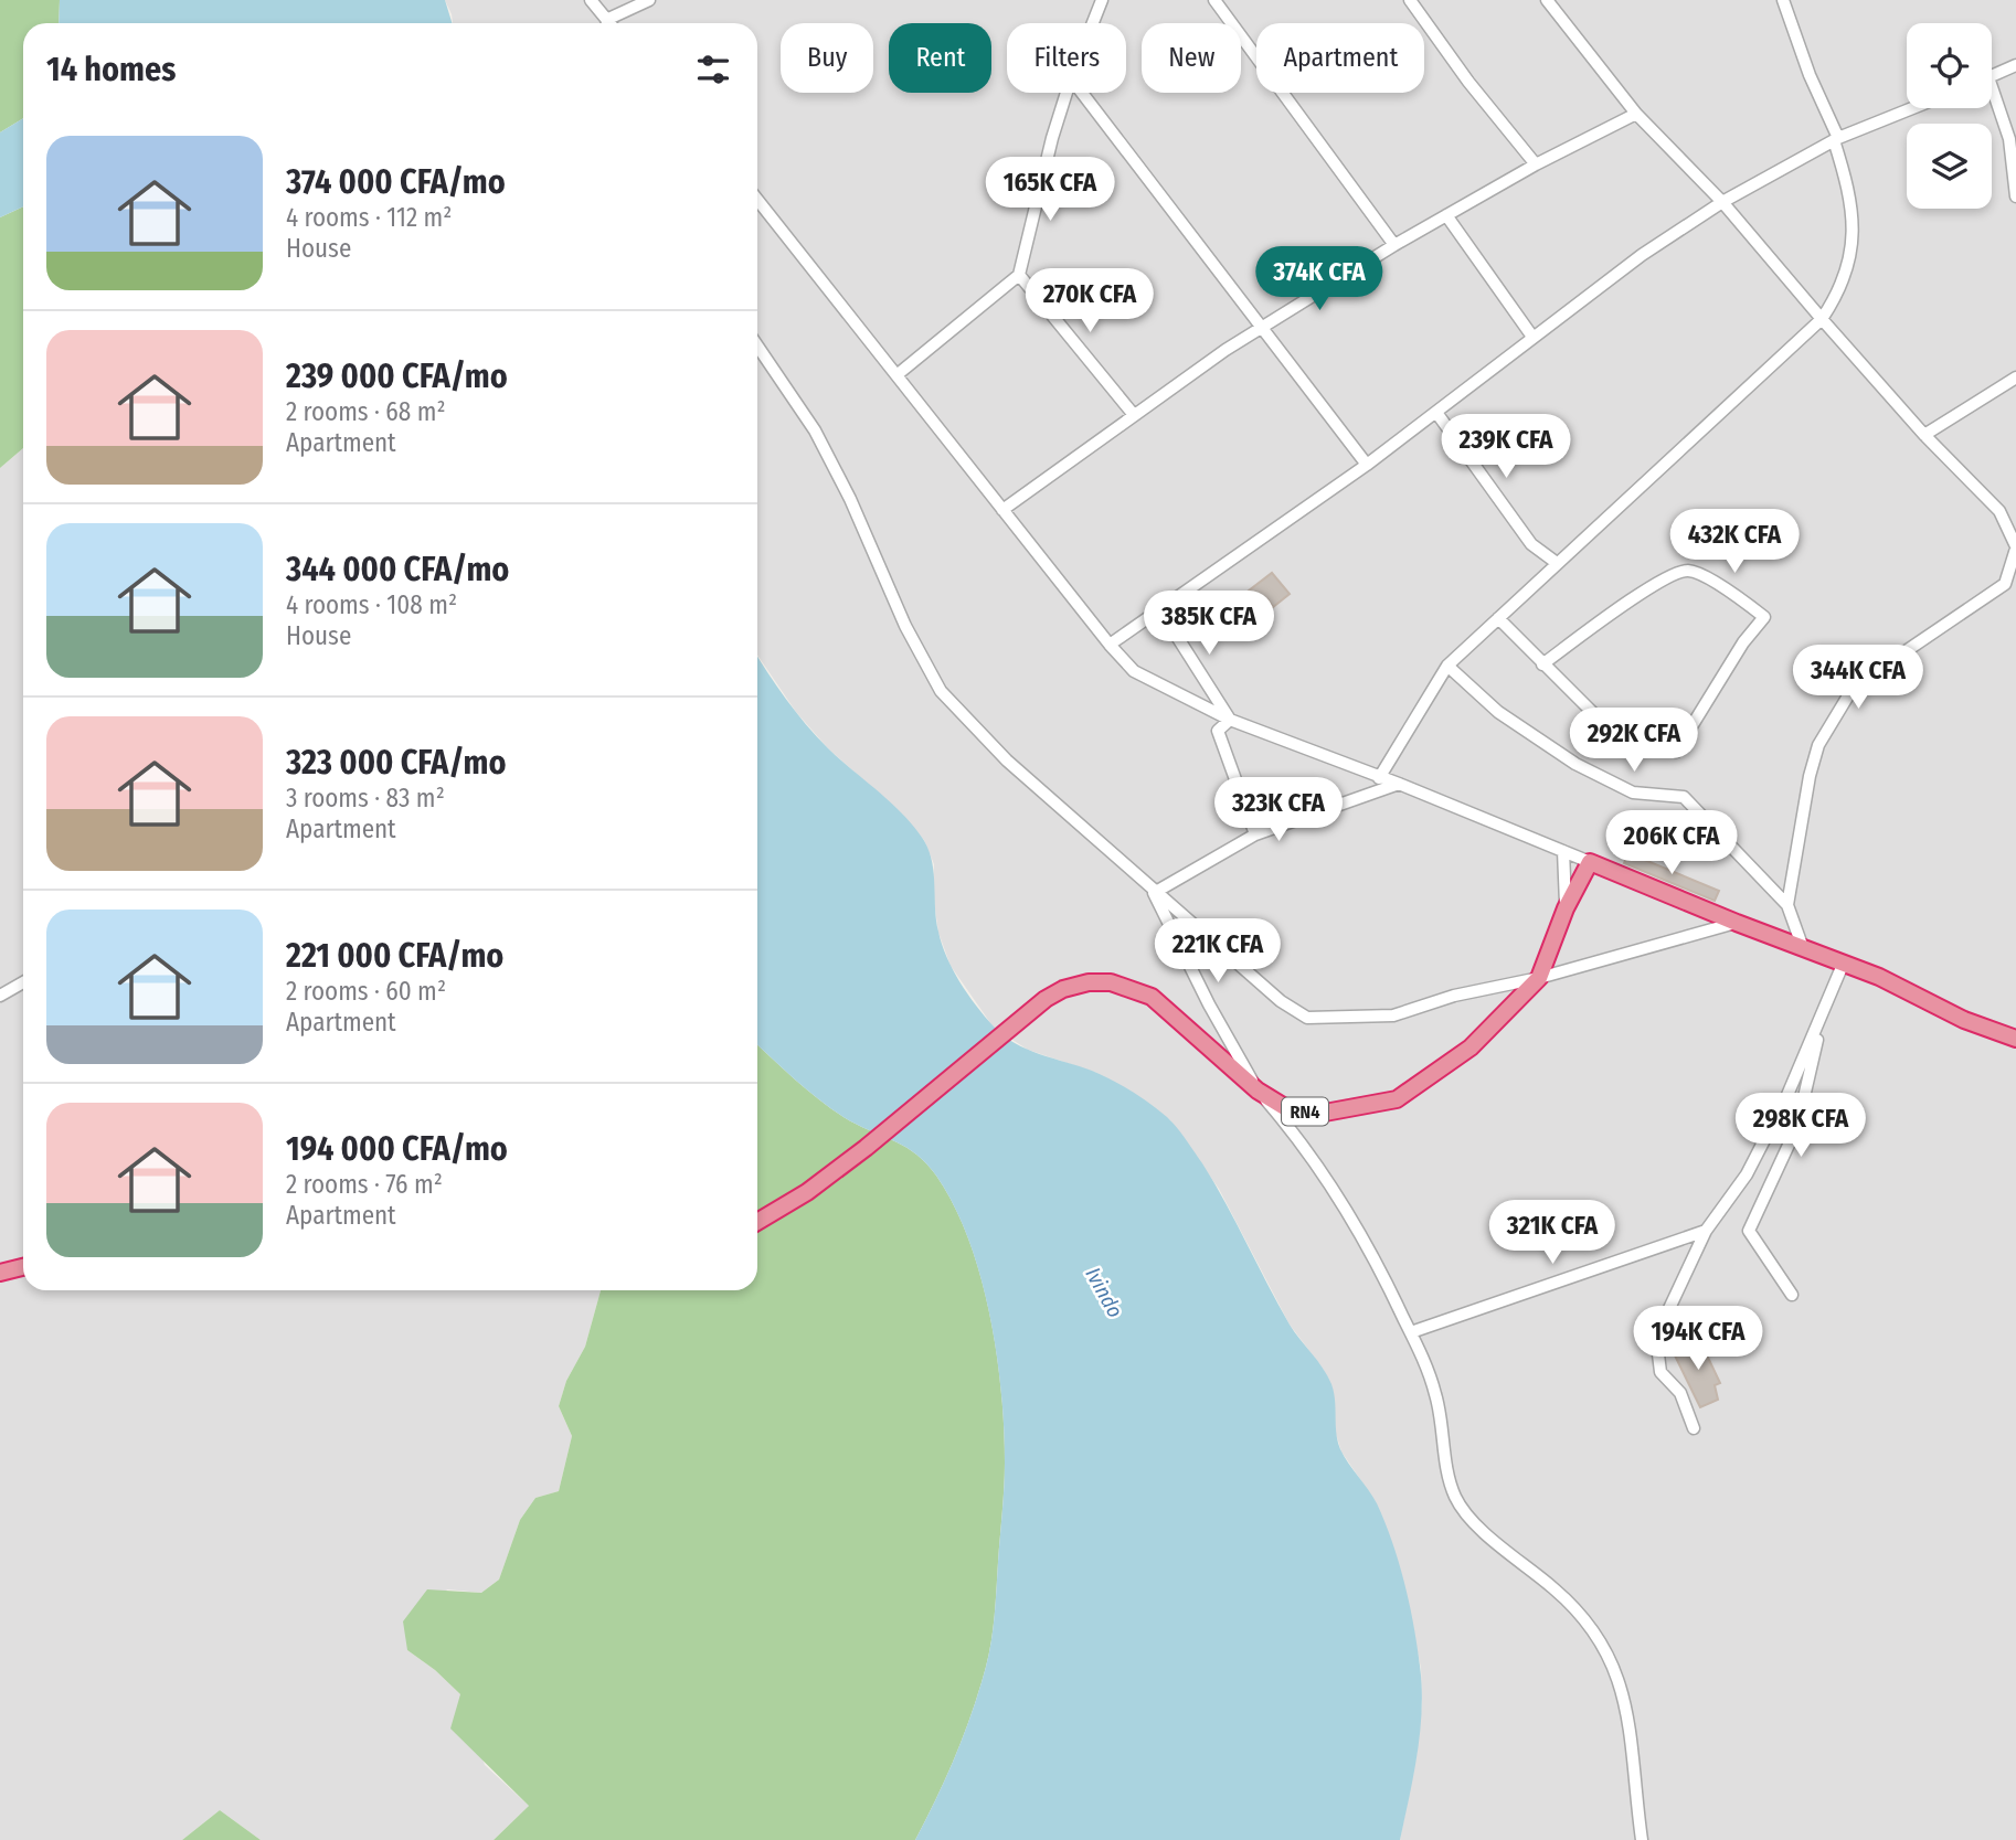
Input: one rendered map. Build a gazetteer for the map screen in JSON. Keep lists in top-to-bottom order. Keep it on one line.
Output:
{"streets":{"highway":["RN4"]},"water":["Ivindo"],"page":{"chip":["Buy","Rent","Filters","New","Apartment"],"heading":"14 homes","list":[{"name":"374 000 CFA/mo","note":"4 rooms · 112 m² · House"},{"name":"239 000 CFA/mo","note":"2 rooms · 68 m² · Apartment"},{"name":"344 000 CFA/mo","note":"4 rooms · 108 m² · House"},{"name":"323 000 CFA/mo","note":"3 rooms · 83 m² · Apartment"},{"name":"221 000 CFA/mo","note":"2 rooms · 60 m² · Apartment"},{"name":"194 000 CFA/mo","note":"2 rooms · 76 m² · Apartment"}],"price":["165K CFA","374K CFA","270K CFA","239K CFA","432K CFA","385K CFA","344K CFA","292K CFA","323K CFA","206K CFA","221K CFA","298K CFA","321K CFA","194K CFA"]}}
